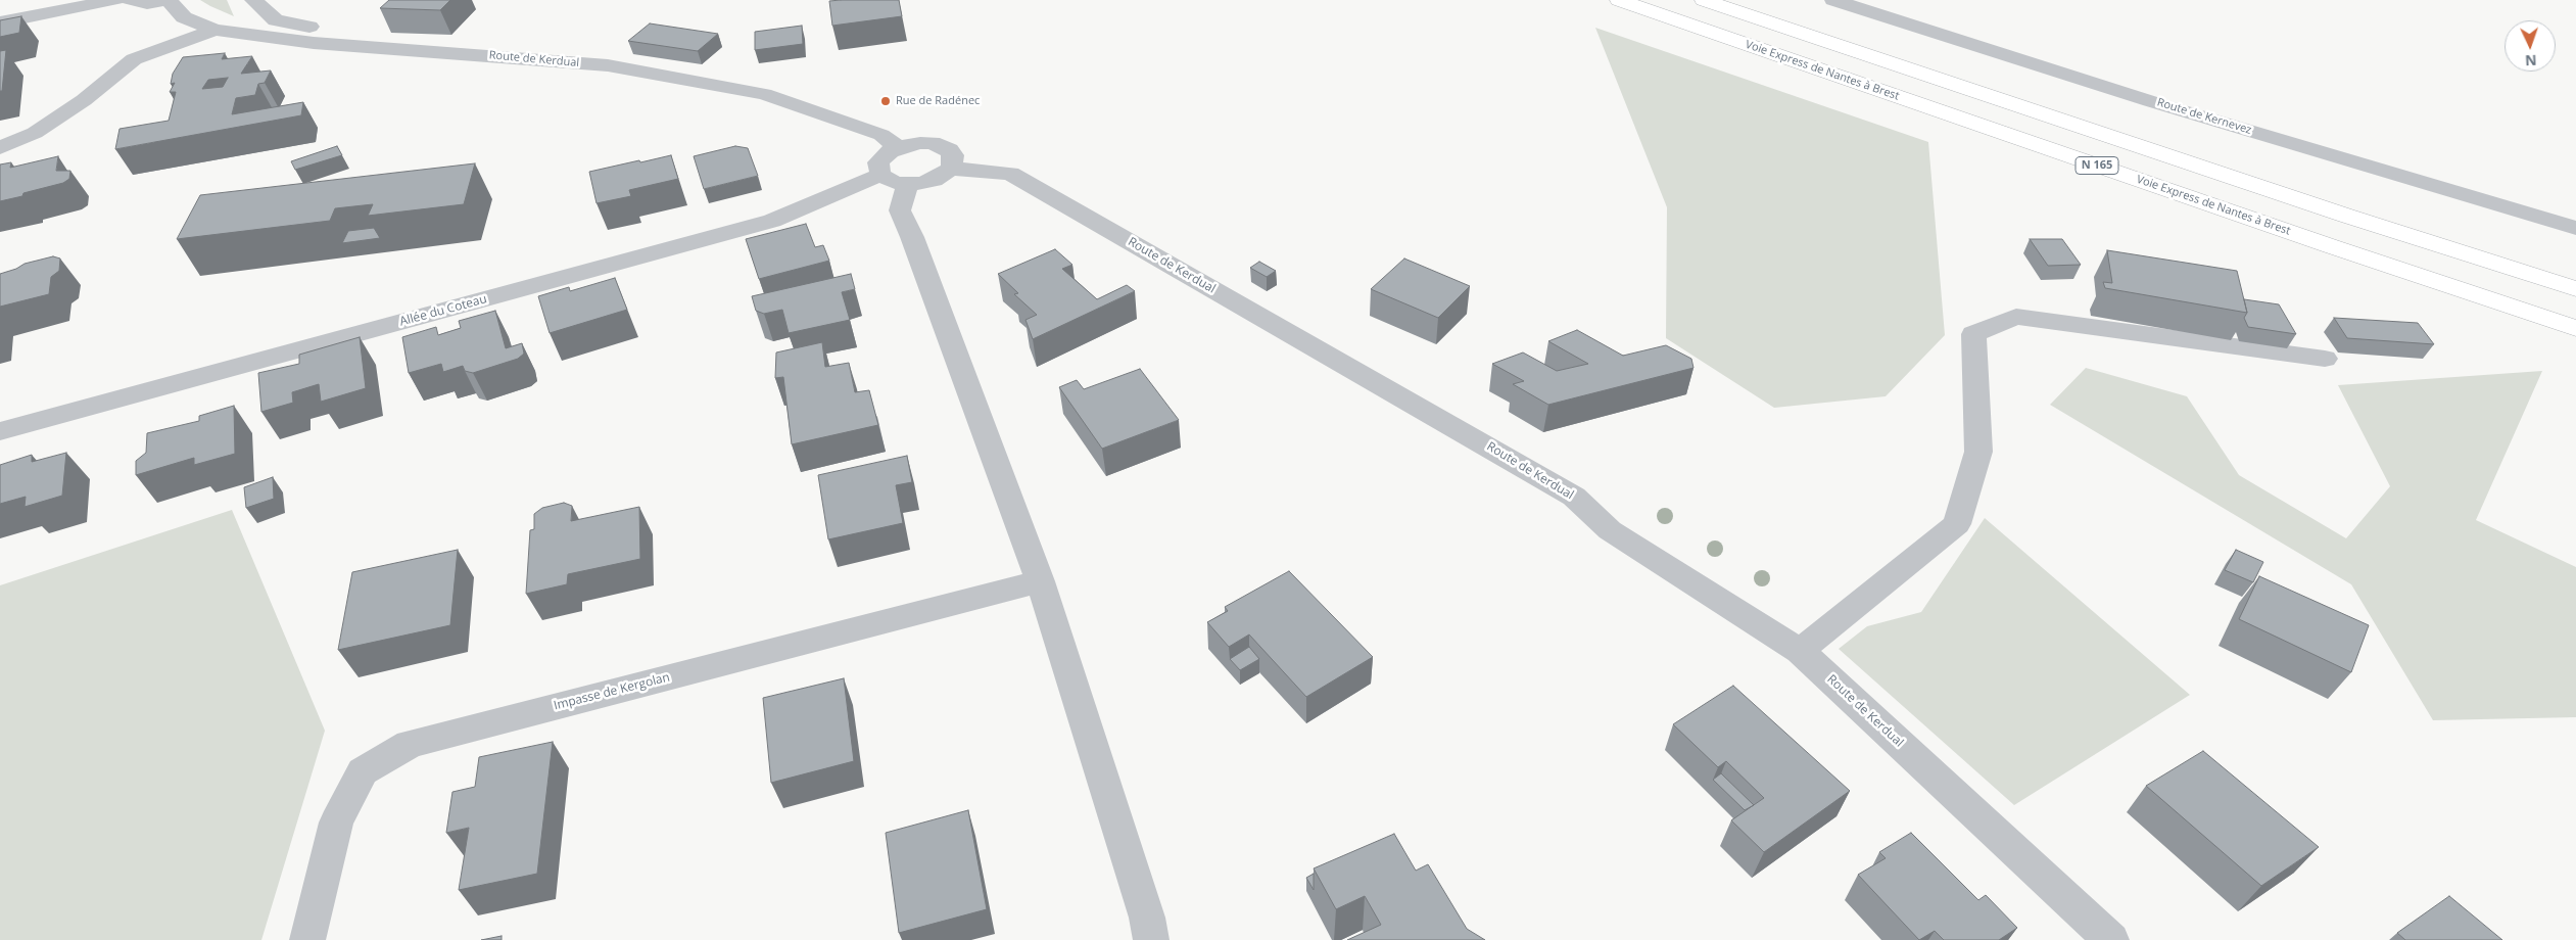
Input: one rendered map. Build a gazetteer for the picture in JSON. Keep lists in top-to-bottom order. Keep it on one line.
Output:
{"streets":{"highway":["Voie Express de Nantes à Brest","N 165"],"street":["Route de Kerdual","Route de Kernevez","Allée du Coteau","Impasse de Kergolan"]},"places":["Rue de Radénec"],"north":"bottom"}
